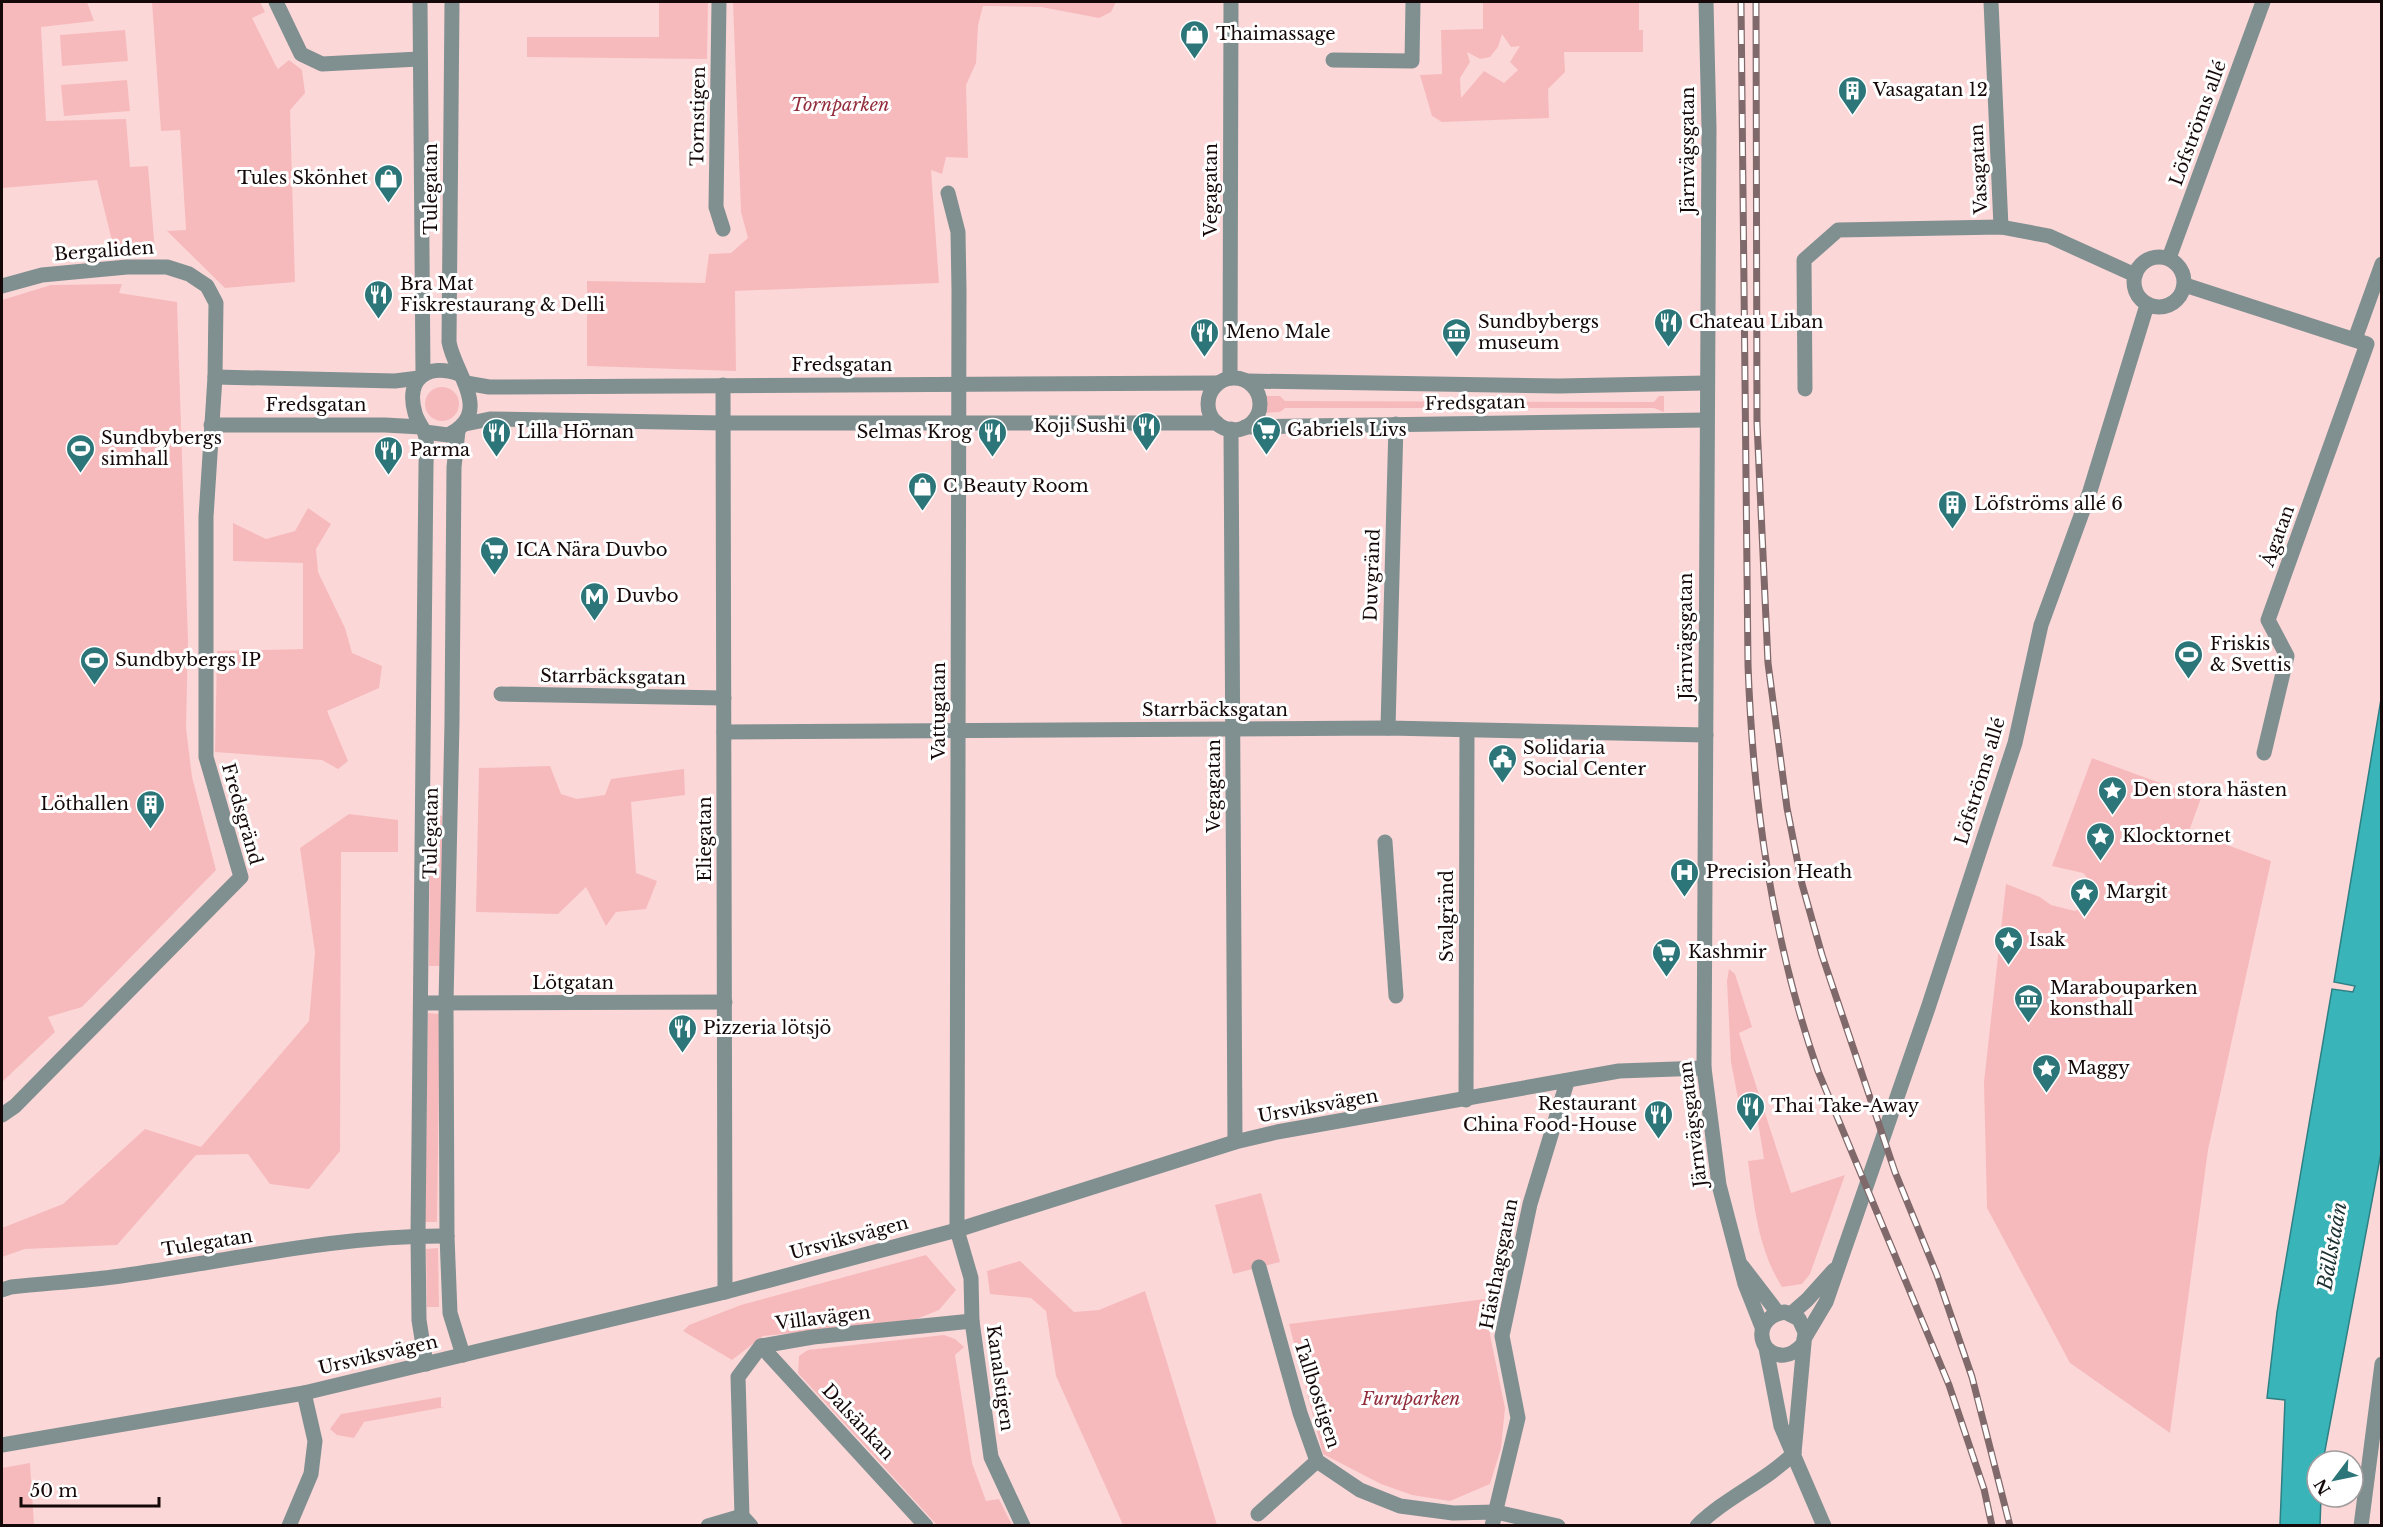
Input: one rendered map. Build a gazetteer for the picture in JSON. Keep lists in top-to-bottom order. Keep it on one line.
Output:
{"streets":{"street":["Tornstigen","Löfströms allé","Järnvägsgatan","Vasagatan","Tulegatan","Vegagatan","Bergaliden","Fredsgatan","Ågatan","Duvgränd","Starrbäcksgatan","Vattugatan","Fredsgränd","Eliegatan","Svalgränd","Lötgatan","Ursviksvägen","Hästhagsgatan","Villavägen","Kanalstigen","Tallbostigen","Dalsänkan"]},"crossings":[["Löfströms allé","Järnvägsgatan"],["Järnvägsgatan","Fredsgatan"],["Järnvägsgatan","Starrbäcksgatan"],["Järnvägsgatan","Ursviksvägen"],["Tulegatan","Fredsgatan"],["Tulegatan","Lötgatan"],["Tulegatan","Ursviksvägen"],["Vegagatan","Fredsgatan"],["Vegagatan","Starrbäcksgatan"],["Vegagatan","Ursviksvägen"],["Bergaliden","Fredsgatan"],["Bergaliden","Fredsgränd"],["Fredsgatan","Duvgränd"],["Fredsgatan","Vattugatan"],["Fredsgatan","Fredsgränd"],["Fredsgatan","Eliegatan"],["Duvgränd","Starrbäcksgatan"],["Starrbäcksgatan","Vattugatan"],["Starrbäcksgatan","Eliegatan"],["Starrbäcksgatan","Svalgränd"],["Vattugatan","Ursviksvägen"],["Vattugatan","Kanalstigen"],["Eliegatan","Lötgatan"],["Eliegatan","Ursviksvägen"],["Svalgränd","Ursviksvägen"],["Ursviksvägen","Hästhagsgatan"],["Ursviksvägen","Kanalstigen"],["Hästhagsgatan","Tallbostigen"],["Villavägen","Kanalstigen"],["Villavägen","Dalsänkan"]],"water":["Bällstaån"],"parks":["Tornparken","Furuparken"],"places":{"shop":["Thaimassage","Tules Skönhet","C Beauty Room"],"building":["Vasagatan 12","Löfströms allé 6","Löthallen"],"restaurant":["Bra Mat Fiskrestaurang & Delli","Chateau Liban","Meno Male","Koji Sushi","Lilla Hörnan","Selmas Krog","Parma","Pizzeria lötsjö","Thai Take-Away","Restaurant China Food-House"],"museum":["Sundbybergs museum","Marabouparken konsthall"],"supermarket":["Gabriels Livs","ICA Nära Duvbo","Kashmir"],"sports":["Sundbybergs simhall","Friskis & Svettis","Sundbybergs IP"],"metro station":["Duvbo"],"public building":["Solidaria Social Center"],"place":["Den stora hästen","Klocktornet","Margit","Isak","Maggy"],"hospital":["Precision Heath"]},"scale_bar":"50 m","north":"bottom left"}
